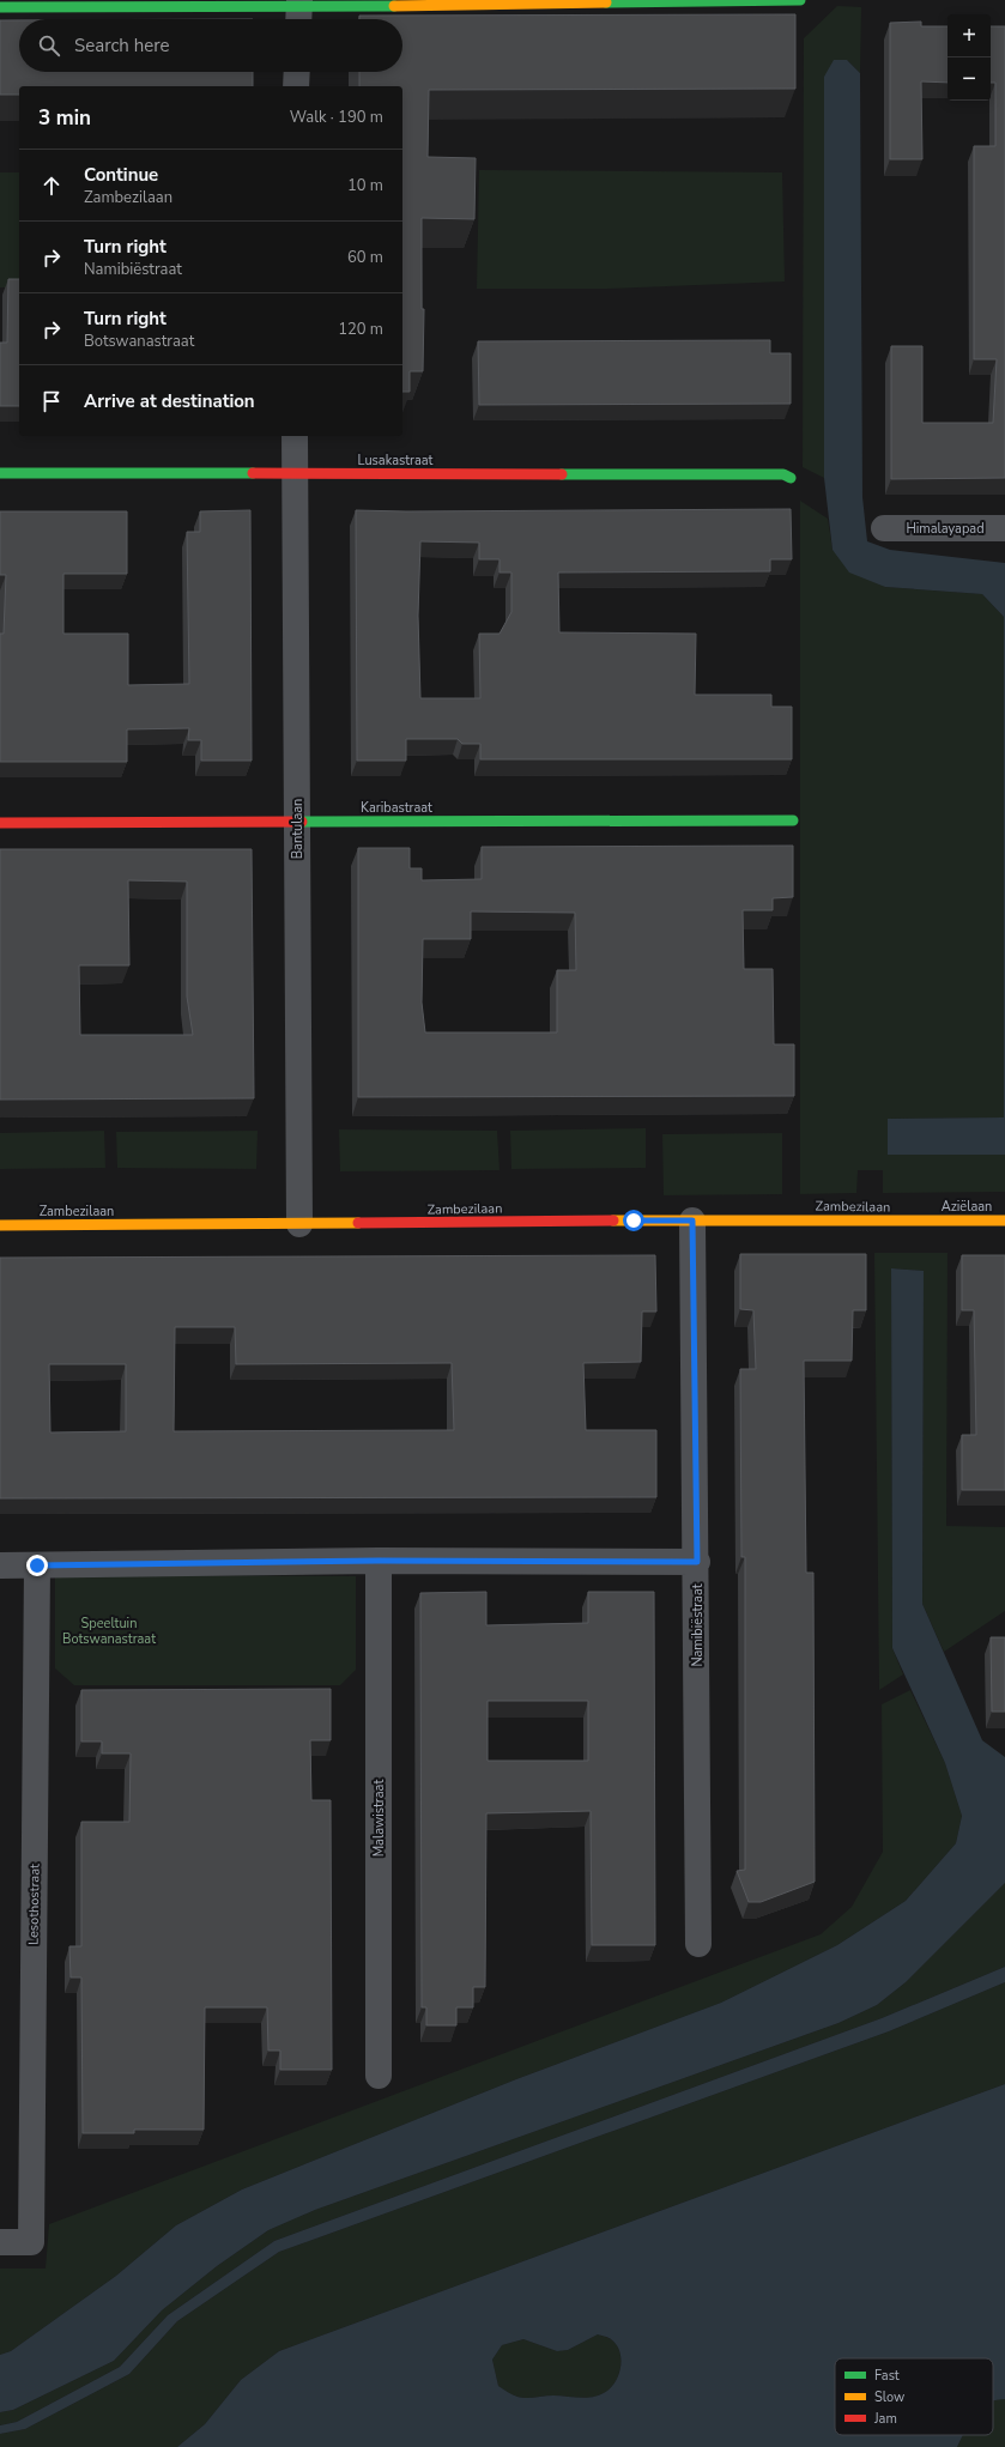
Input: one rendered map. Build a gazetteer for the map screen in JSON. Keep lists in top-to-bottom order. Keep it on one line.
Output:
{"streets":{"street":["Lusakastraat","Himalayapad","Karibastraat","Bantulaan","Zambezilaan","Aziëlaan","Namibiëstraat","Malawistraat","Lesothostraat"]},"crossings":[["Lusakastraat","Bantulaan"],["Karibastraat","Bantulaan"],["Bantulaan","Zambezilaan"],["Zambezilaan","Aziëlaan"],["Zambezilaan","Namibiëstraat"]],"parks":["Speeltuin Botswanastraat"],"legend":["Fast","Slow","Jam"],"page":{"map_buttons":["+","−"],"search":"Search here","heading":["3 min","Walk · 190 m"],"list":[["Continue","Zambezilaan","10 m"],["Turn right","Namibiëstraat","60 m"],["Turn right","Botswanastraat","120 m"],"Arrive at destination"]}}
